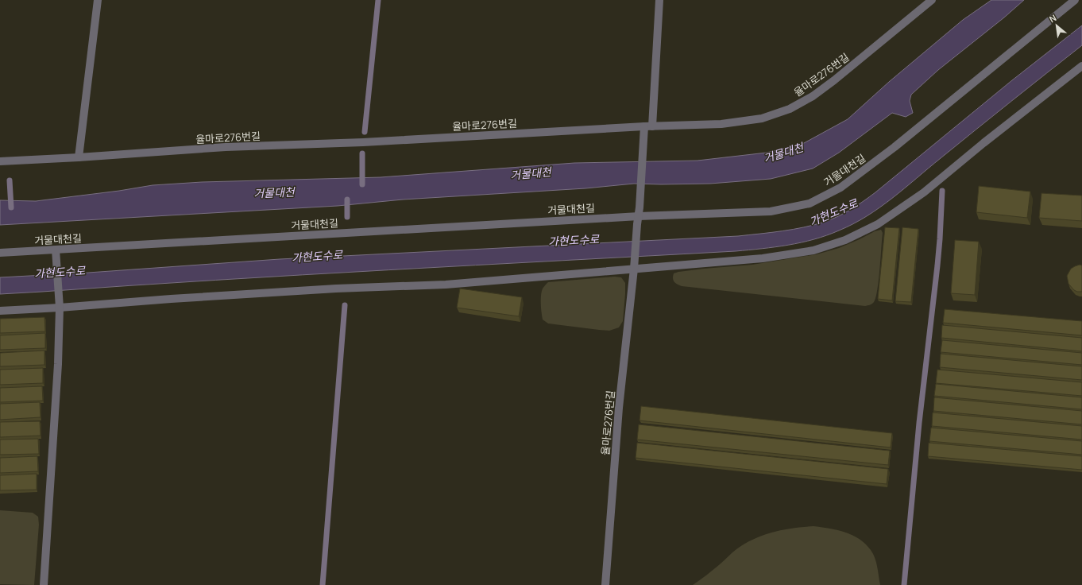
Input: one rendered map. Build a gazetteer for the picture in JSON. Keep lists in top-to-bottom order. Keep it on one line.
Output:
{"streets":{"street":["율마로276번길","거물대천길"]},"crossings":[["율마로276번길","거물대천길"]],"water":["거물대천","가현도수로"],"north":"top left"}
